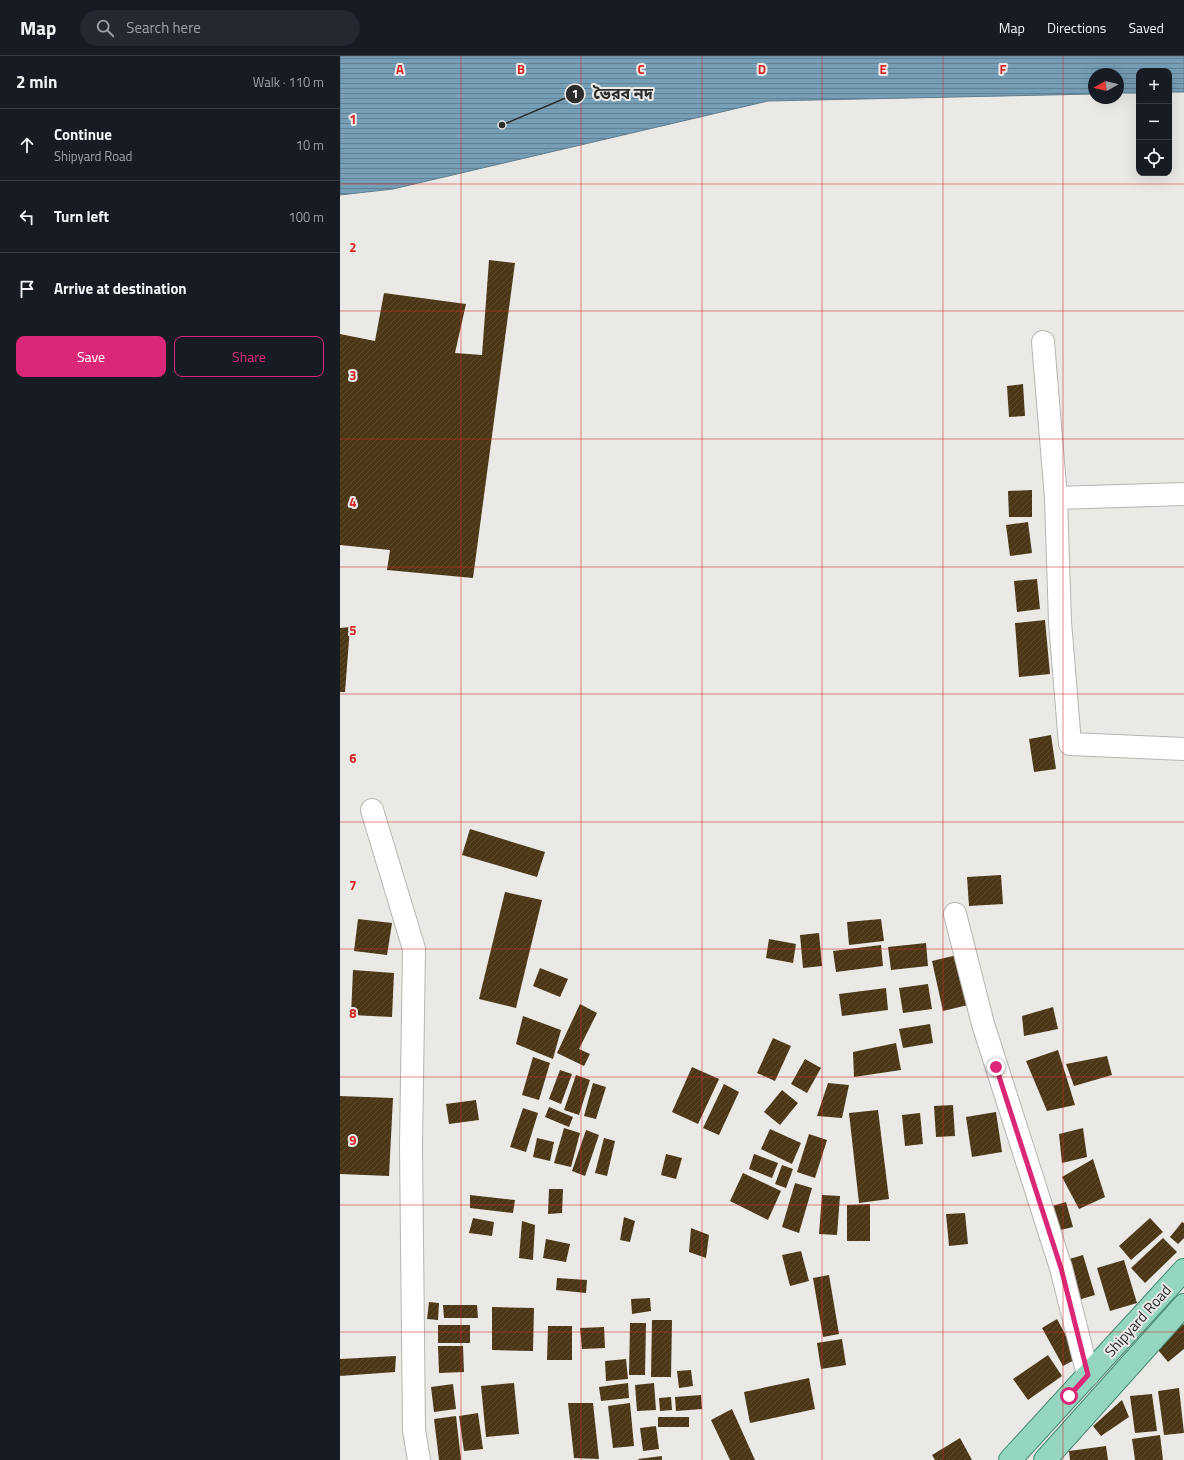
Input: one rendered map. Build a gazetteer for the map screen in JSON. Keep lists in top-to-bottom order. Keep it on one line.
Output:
{"streets":{"main road":["Shipyard Road"]},"places":["ভৈরব নদ"],"north":"left","page":{"header":"Map","search":"Search here","nav":["Map","Directions","Saved"],"heading":["2 min","Walk · 110 m"],"map_buttons":["+","−"],"list":[["Continue","Shipyard Road","10 m"],["Turn left","100 m"],"Arrive at destination"],"buttons":["Save","Share"]},"grid":{"columns":["A","B","C","D","E","F"],"rows":["1","2","3","4","5","6","7","8","9"]}}
